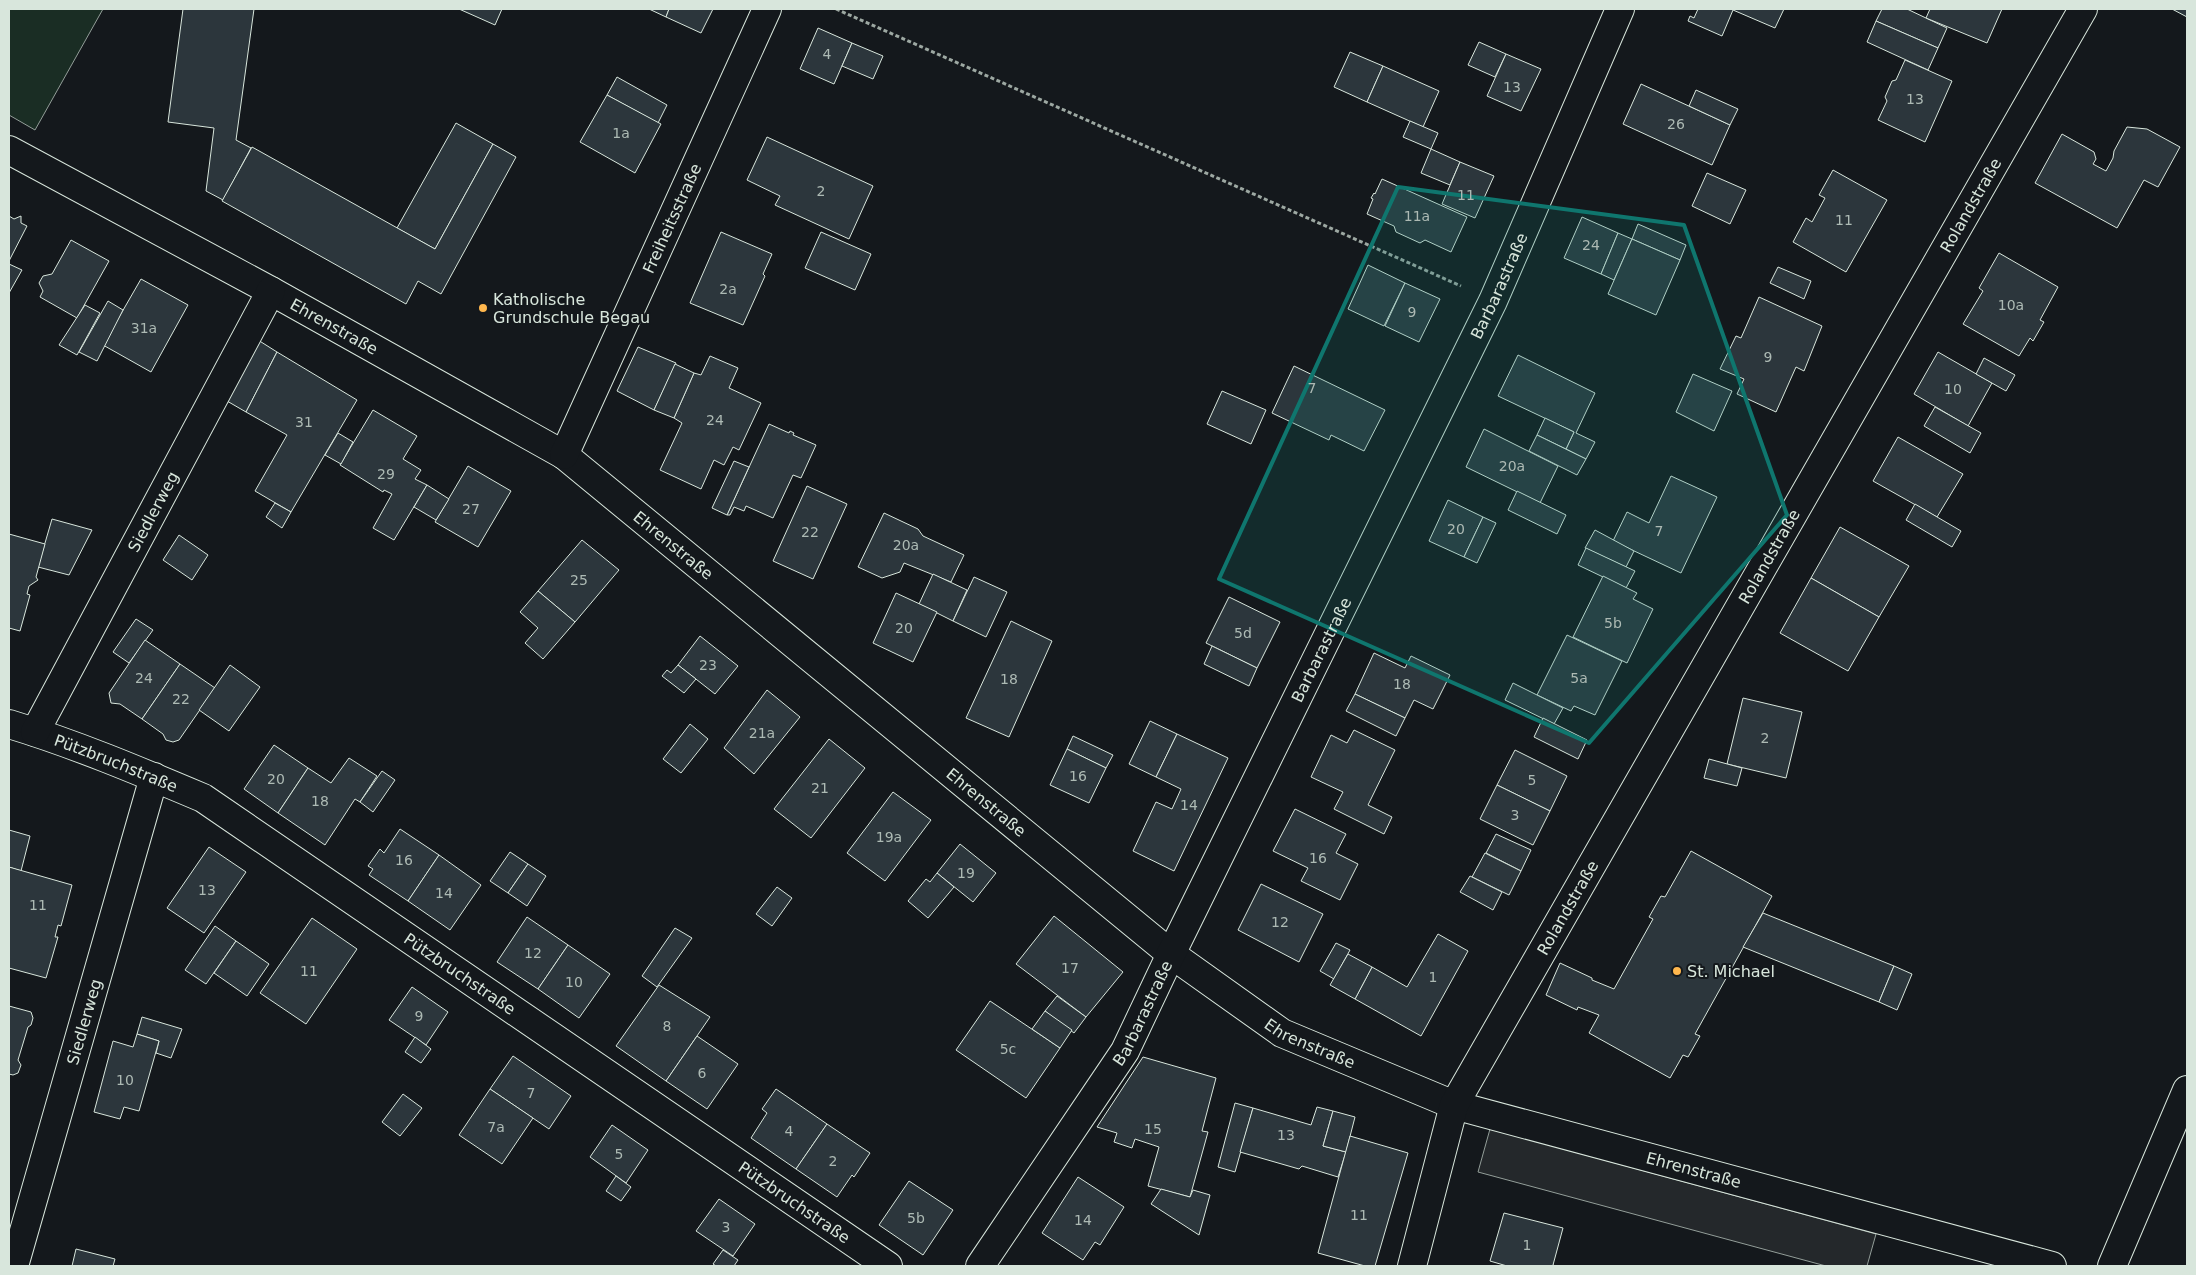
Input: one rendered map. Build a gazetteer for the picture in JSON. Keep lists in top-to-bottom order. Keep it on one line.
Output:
{"streets":{"main road":["Rolandstraße","Freiheitsstraße","Barbarastraße","Ehrenstraße","Siedlerweg","Pützbruchstraße"]},"crossings":[["Rolandstraße","Ehrenstraße"],["Freiheitsstraße","Ehrenstraße"],["Barbarastraße","Ehrenstraße"],["Ehrenstraße","Siedlerweg"],["Siedlerweg","Pützbruchstraße"]],"places":["Katholische Grundschule Begau","St. Michael"],"house_numbers":["4","13","13","26","1a","2","11","11a","11","24","2a","10a","9","31a","9","7","10","24","31","20a","29","27","20","7","22","20a","25","5b","20","5d","23","24","5a","18","18","22","21a","2","16","20","5","21","18","14","3","19a","16","16","19","13","14","11","12","12","17","11","1","10","9","8","5c","6","10","7","7a","15","4","13","5","2","11","5b","14","3","1"]}
